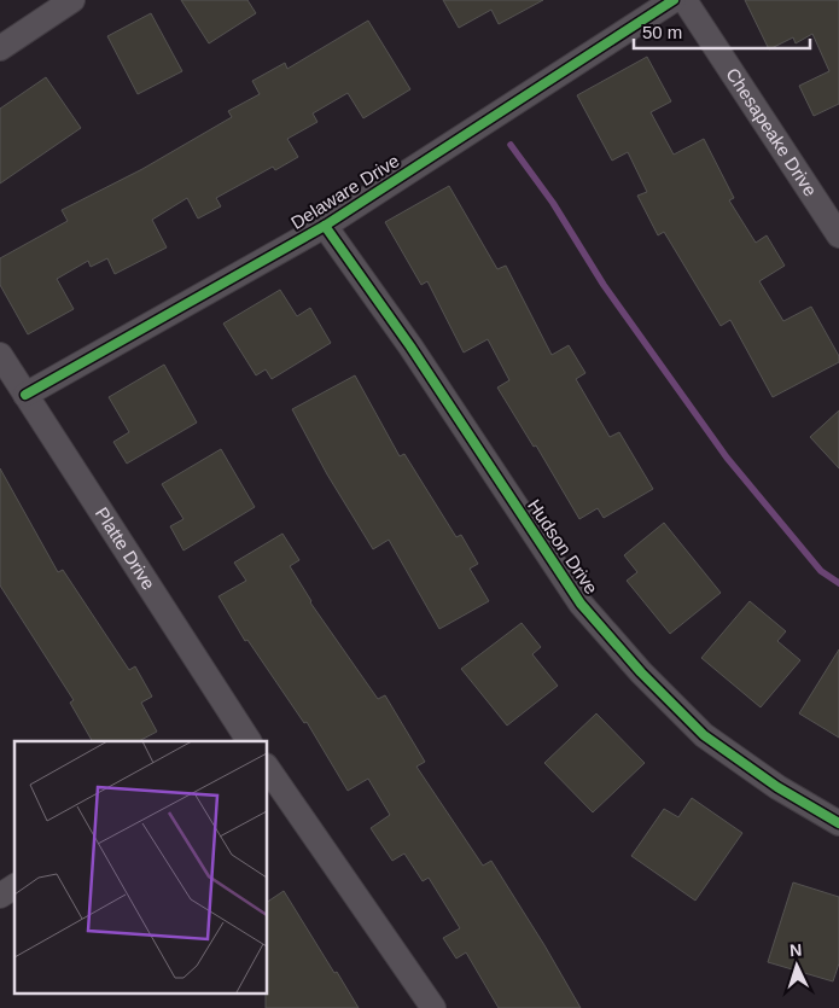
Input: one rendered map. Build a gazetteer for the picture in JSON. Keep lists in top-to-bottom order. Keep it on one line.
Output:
{"streets":{"street":["Chesapeake Drive","Delaware Drive","Hudson Drive","Platte Drive"]},"crossings":[["Delaware Drive","Hudson Drive"],["Delaware Drive","Platte Drive"]],"scale_bar":"50 m","north":"top"}
